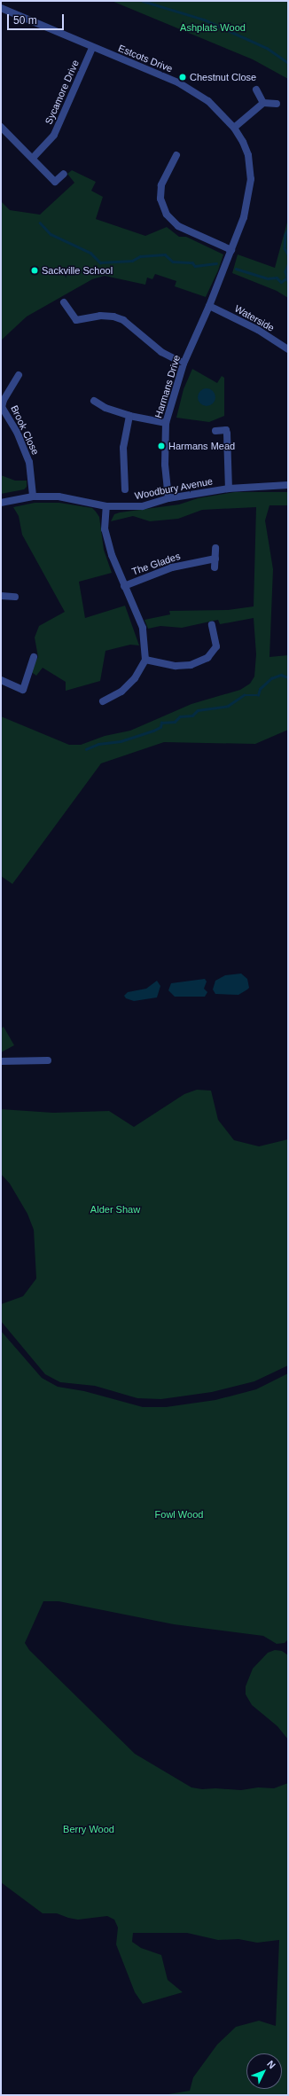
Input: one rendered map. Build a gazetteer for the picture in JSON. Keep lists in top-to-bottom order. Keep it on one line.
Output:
{"streets":{"street":["Estcots Drive","Sycamore Drive","Waterside","Harmans Drive","Brook Close","Woodbury Avenue","The Glades"]},"crossings":[["Estcots Drive","Sycamore Drive"],["Estcots Drive","Waterside"],["Estcots Drive","Harmans Drive"],["Waterside","Harmans Drive"],["Harmans Drive","Woodbury Avenue"],["Brook Close","Woodbury Avenue"],["Woodbury Avenue","The Glades"]],"parks":["Ashplats Wood","Alder Shaw","Fowl Wood","Berry Wood"],"places":["Chestnut Close","Sackville School","Harmans Mead"],"scale_bar":"50 m","north":"top right"}
